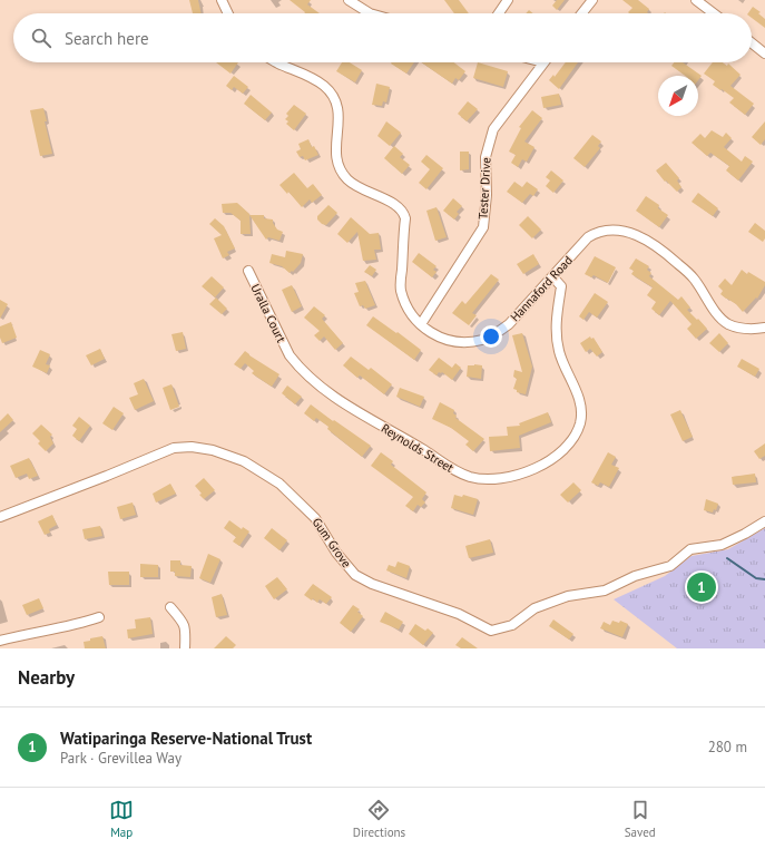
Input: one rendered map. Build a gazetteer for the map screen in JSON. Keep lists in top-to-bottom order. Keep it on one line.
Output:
{"streets":{"street":["Tester Drive","Hannaford Road","Uralla Court","Reynolds Street","Gum Grove"]},"crossings":[["Tester Drive","Hannaford Road"],["Hannaford Road","Reynolds Street"],["Uralla Court","Reynolds Street"]],"north":"bottom left","page":{"search":"Search here","pins":"1","heading":"Nearby","list":[{"mark":"1","name":"Watiparinga Reserve-National Trust","note":"Park · Grevillea Way","value":"280 m"}],"nav":["Map","Directions","Saved"]}}
